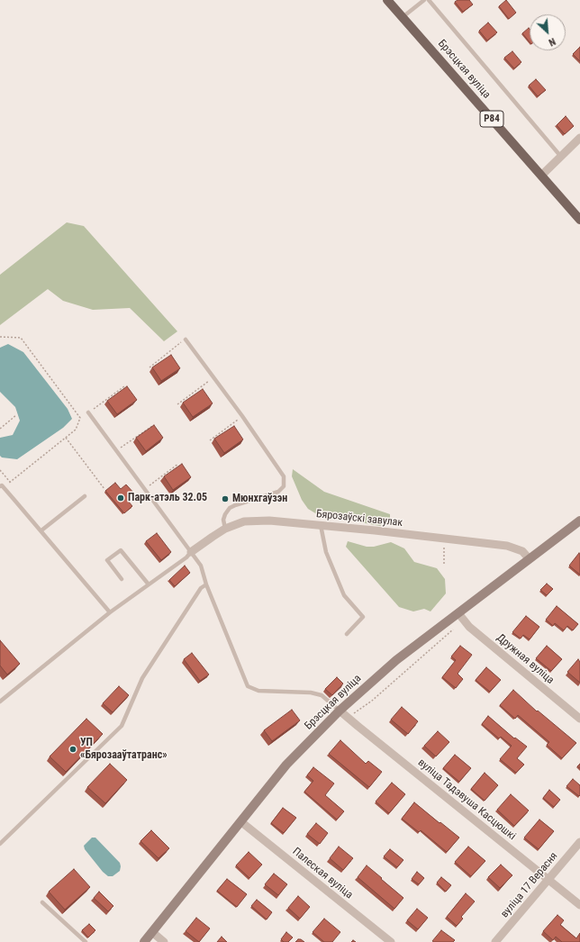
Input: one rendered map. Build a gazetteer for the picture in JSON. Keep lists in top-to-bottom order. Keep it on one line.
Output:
{"streets":{"main road":["Брэсцкая вуліца","Р84"],"street":["Бярозаўскі завулак","Дружная вуліца","вуліца Тадэвуша Касцюшкі","Палеская вуліца","вуліца 17 Верасня"]},"crossings":[["Брэсцкая вуліца","Бярозаўскі завулак"],["Брэсцкая вуліца","Дружная вуліца"],["Брэсцкая вуліца","вуліца Тадэвуша Касцюшкі"],["Брэсцкая вуліца","Палеская вуліца"],["вуліца Тадэвуша Касцюшкі","вуліца 17 Верасня"]],"places":["Парк-атэль 32.05","Мюнхгаўзэн","УП «Бярозааўтатранс»"],"north":"bottom right"}
